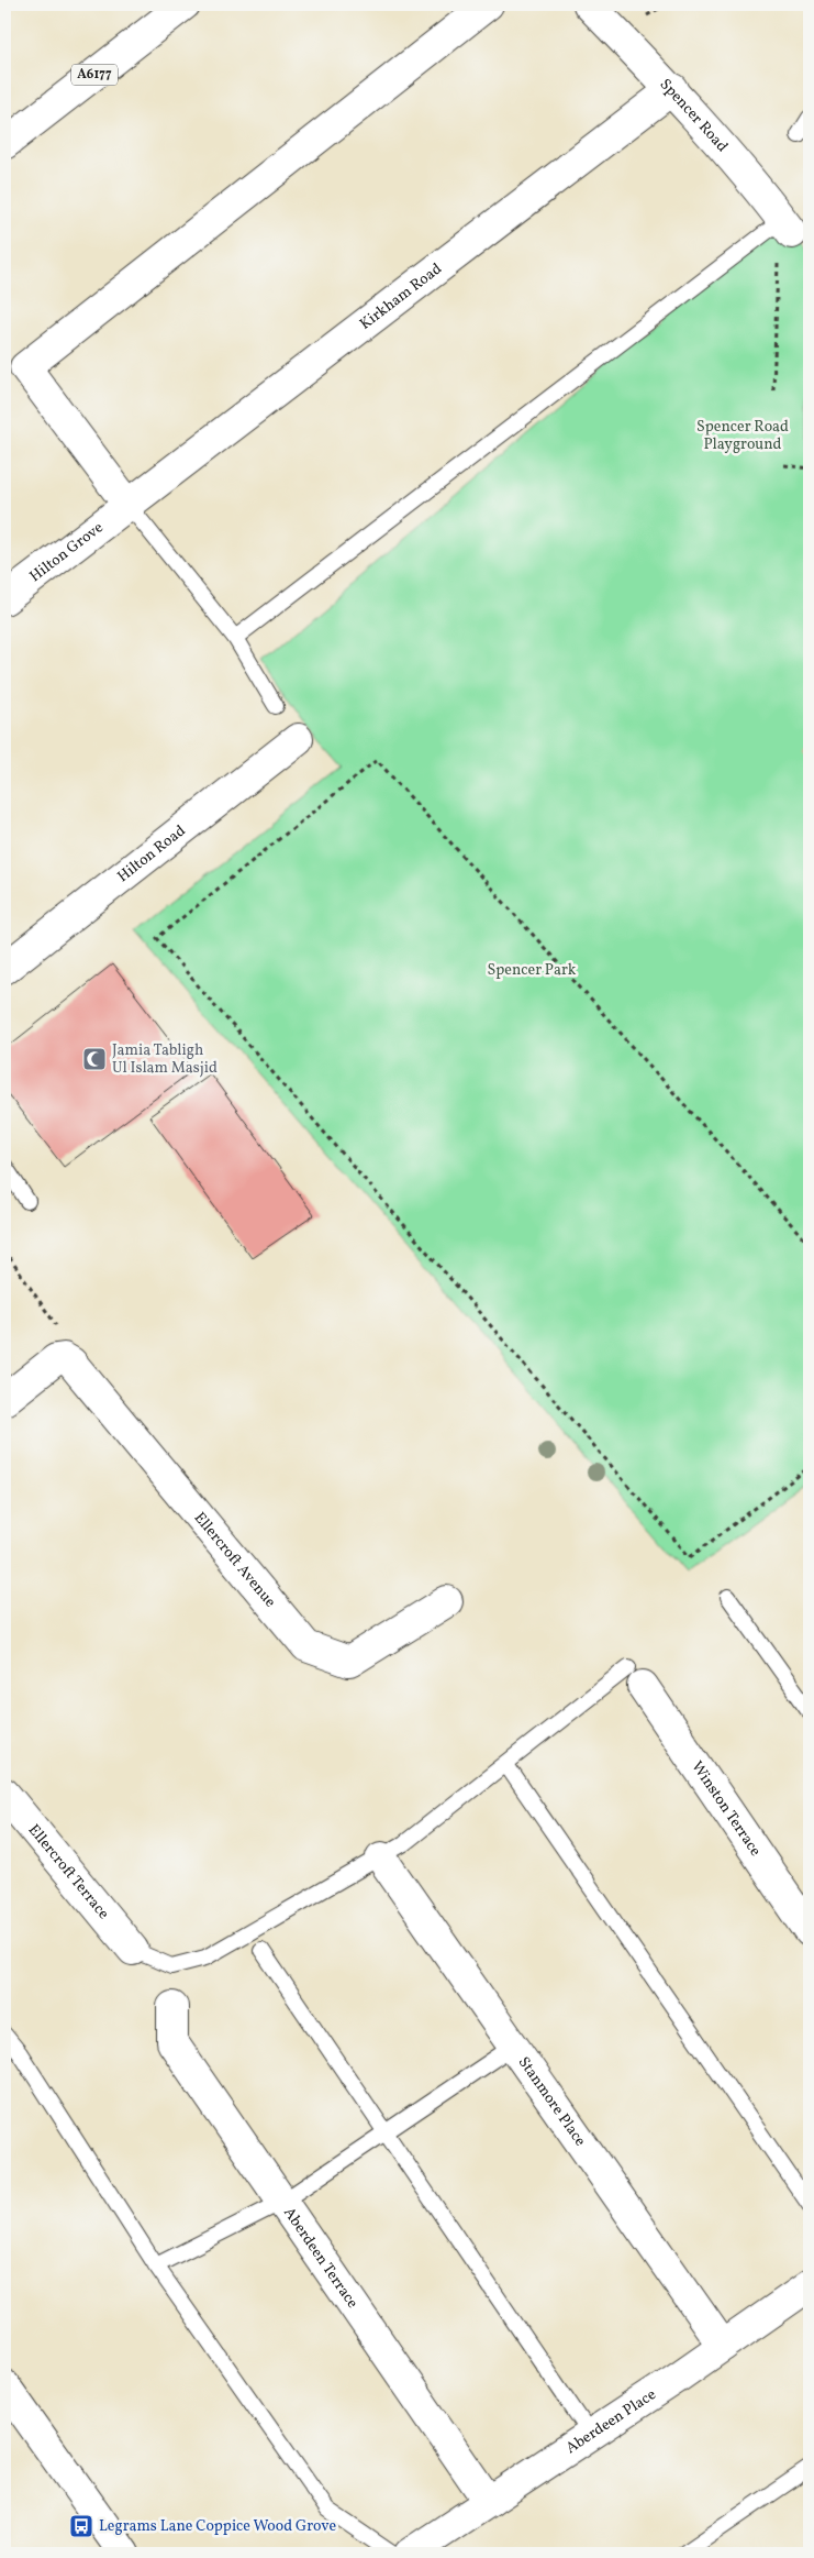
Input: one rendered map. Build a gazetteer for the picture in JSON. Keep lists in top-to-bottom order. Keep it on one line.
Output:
{"streets":{"street":["A6177","Spencer Road","Kirkham Road","Hilton Grove","Hilton Road","Ellercroft Avenue","Winston Terrace","Ellercroft Terrace","Stanmore Place","Aberdeen Terrace","Aberdeen Place"]},"crossings":[["Spencer Road","Kirkham Road"],["Kirkham Road","Hilton Grove"],["Stanmore Place","Aberdeen Place"],["Aberdeen Terrace","Aberdeen Place"]],"parks":["Spencer Road Playground","Spencer Park"],"places":{"mosque":["Jamia Tabligh Ul Islam Masjid"],"bus stop":["Legrams Lane Coppice Wood Grove"]}}
